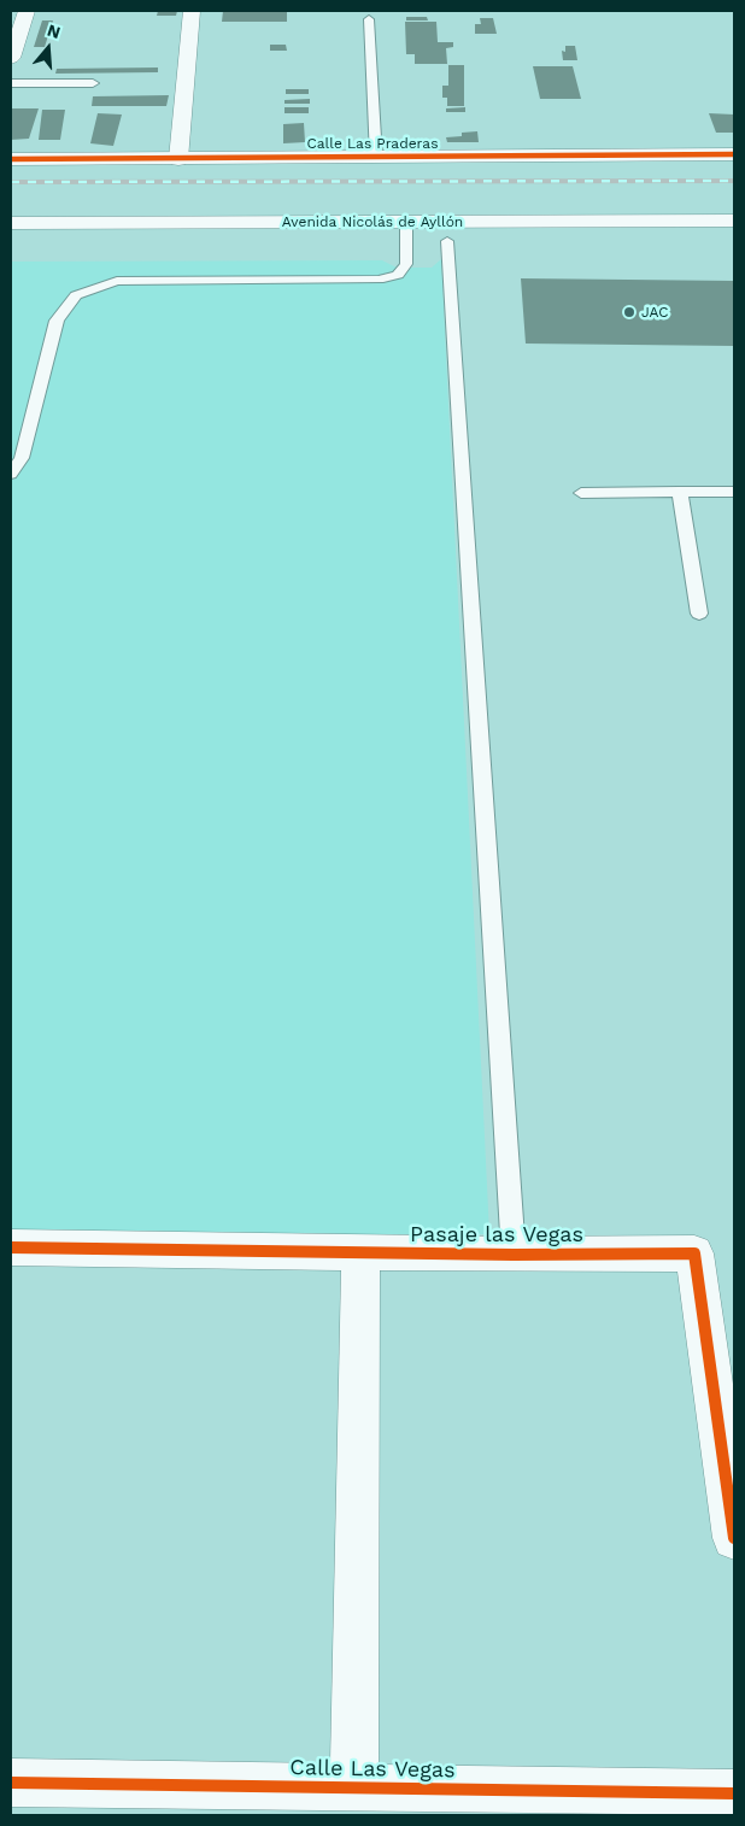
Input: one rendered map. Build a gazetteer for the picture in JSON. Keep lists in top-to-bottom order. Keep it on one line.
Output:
{"streets":{"street":["Calle Las Praderas","Avenida Nicolás de Ayllón","Pasaje las Vegas","Calle Las Vegas"]},"places":["JAC"],"north":"top"}
